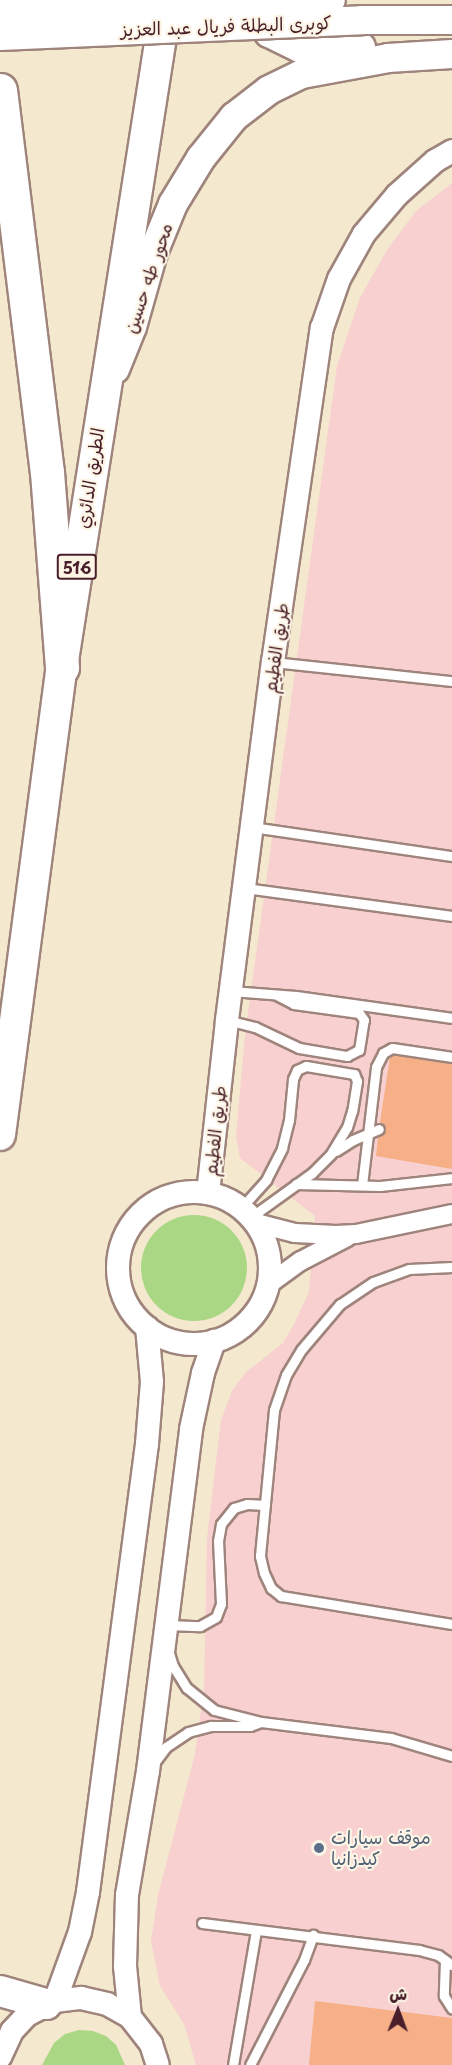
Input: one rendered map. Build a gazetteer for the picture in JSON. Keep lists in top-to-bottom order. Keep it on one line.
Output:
{"streets":{"highway":["الطريق الدائري","516"],"main road":["كوبرى البطلة فريال عبد العزيز","محور طه حسين"],"street":["طريق الفطيم"]},"crossings":[["محور طه حسين","الطريق الدائري"],["الطريق الدائري","516"]],"places":["موقف سيارات كيدزانيا"],"north":"top"}
